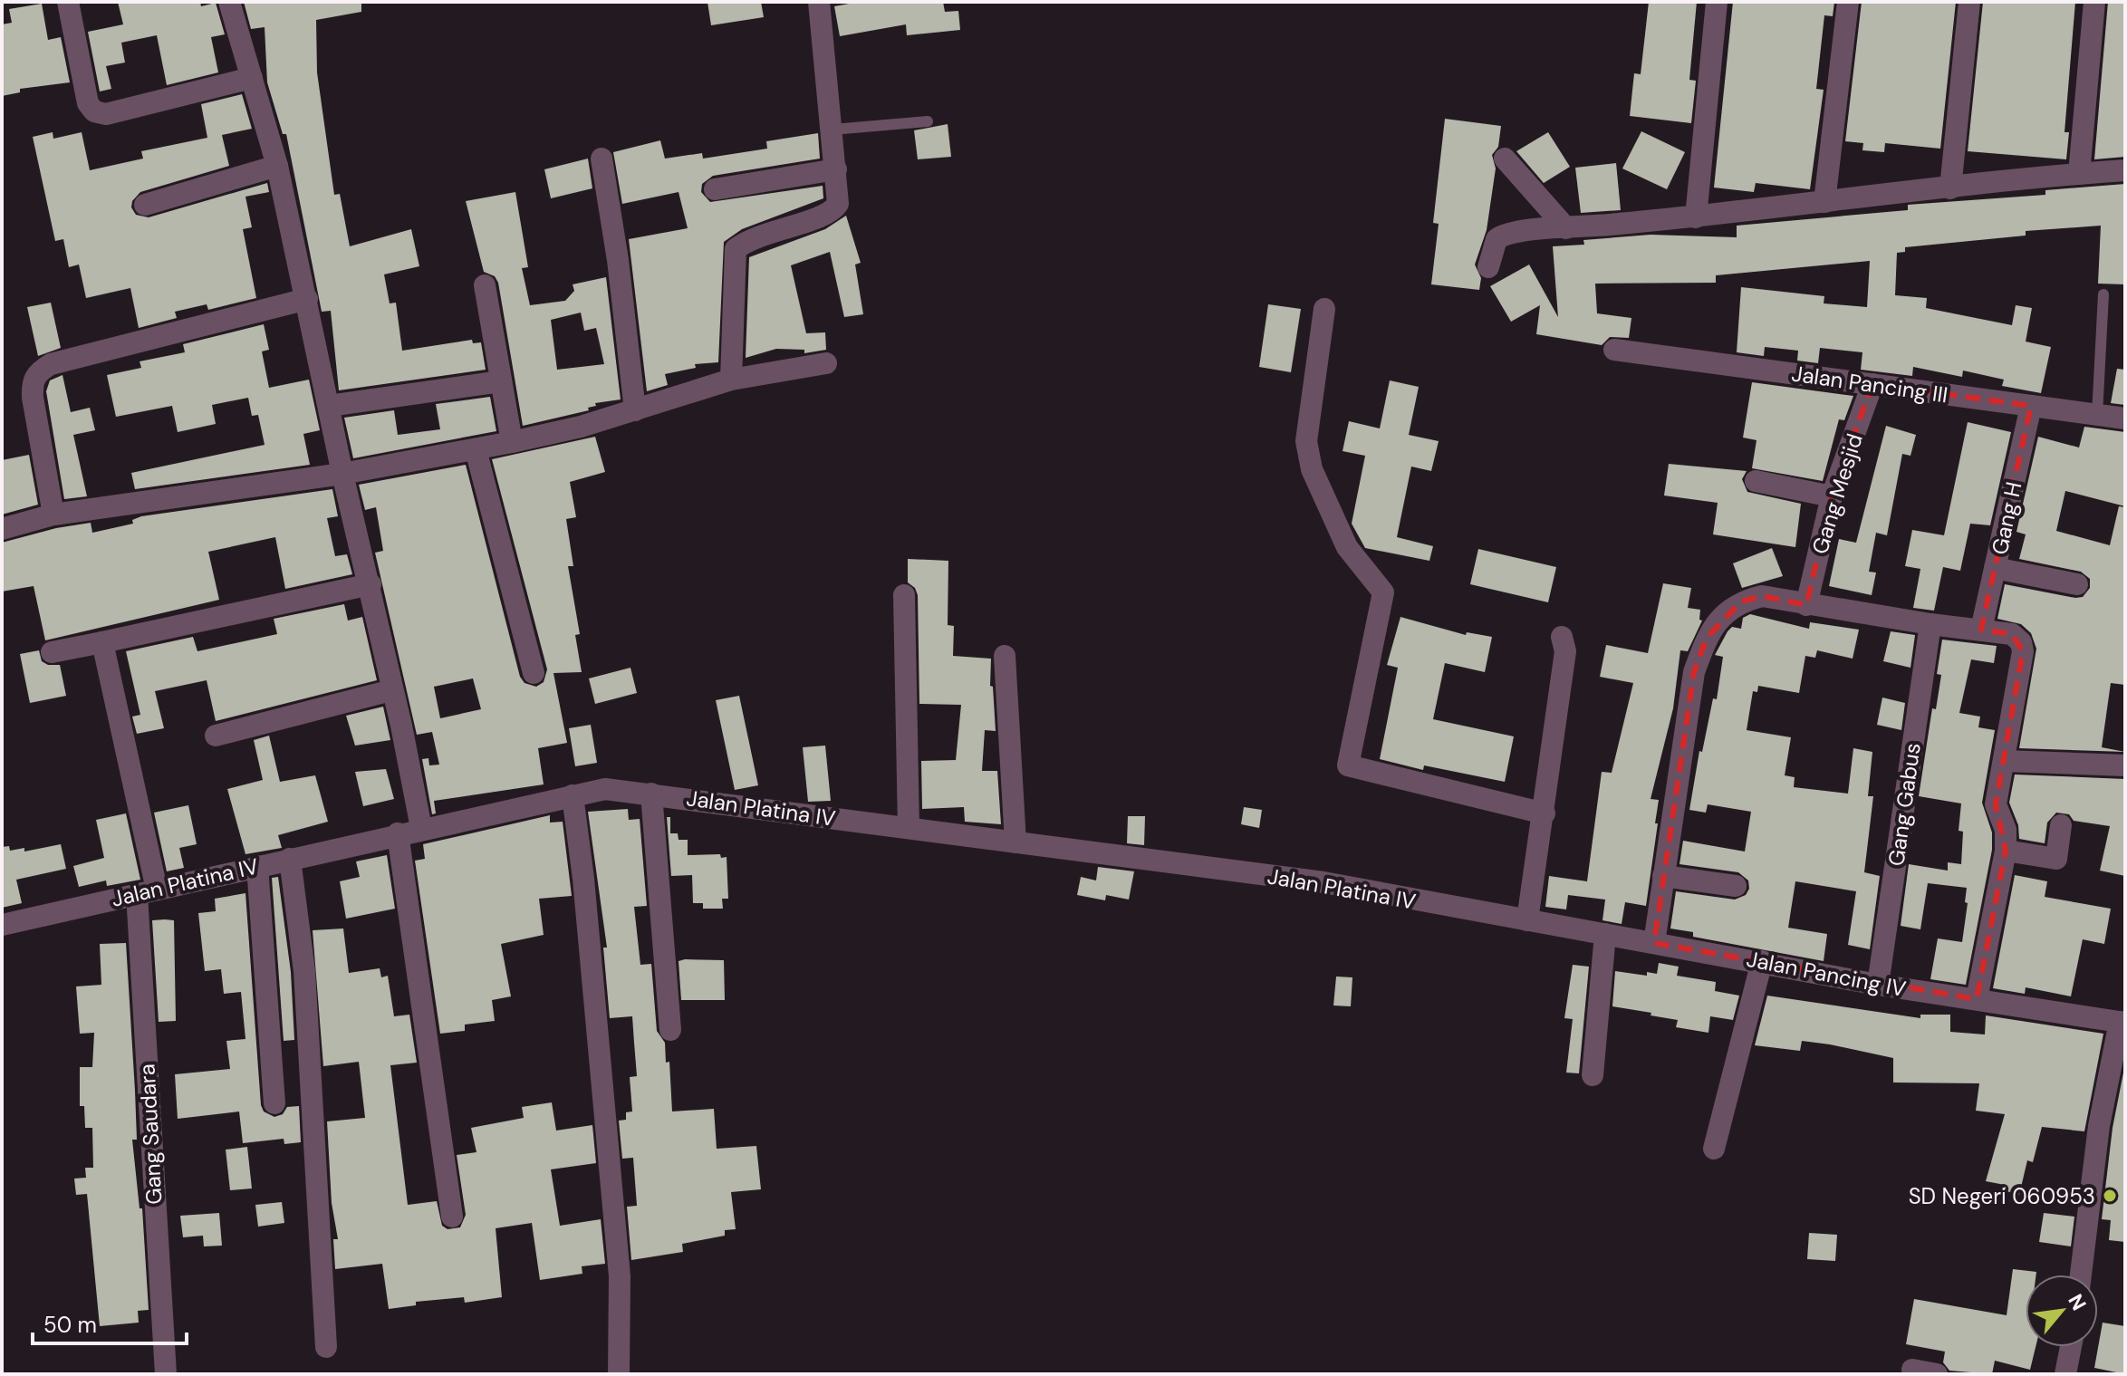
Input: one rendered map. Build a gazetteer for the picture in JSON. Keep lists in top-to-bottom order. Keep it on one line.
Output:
{"streets":{"street":["Jalan Pancing III","Gang Mesjid","Gang H","Gang Gabus","Jalan Platina IV","Jalan Pancing IV","Gang Saudara"]},"crossings":[["Jalan Pancing III","Gang Mesjid"],["Jalan Pancing III","Gang H"],["Gang Gabus","Jalan Pancing IV"],["Jalan Platina IV","Jalan Pancing IV"],["Jalan Platina IV","Gang Saudara"]],"places":["SD Negeri 060953"],"scale_bar":"50 m","north":"top right"}
